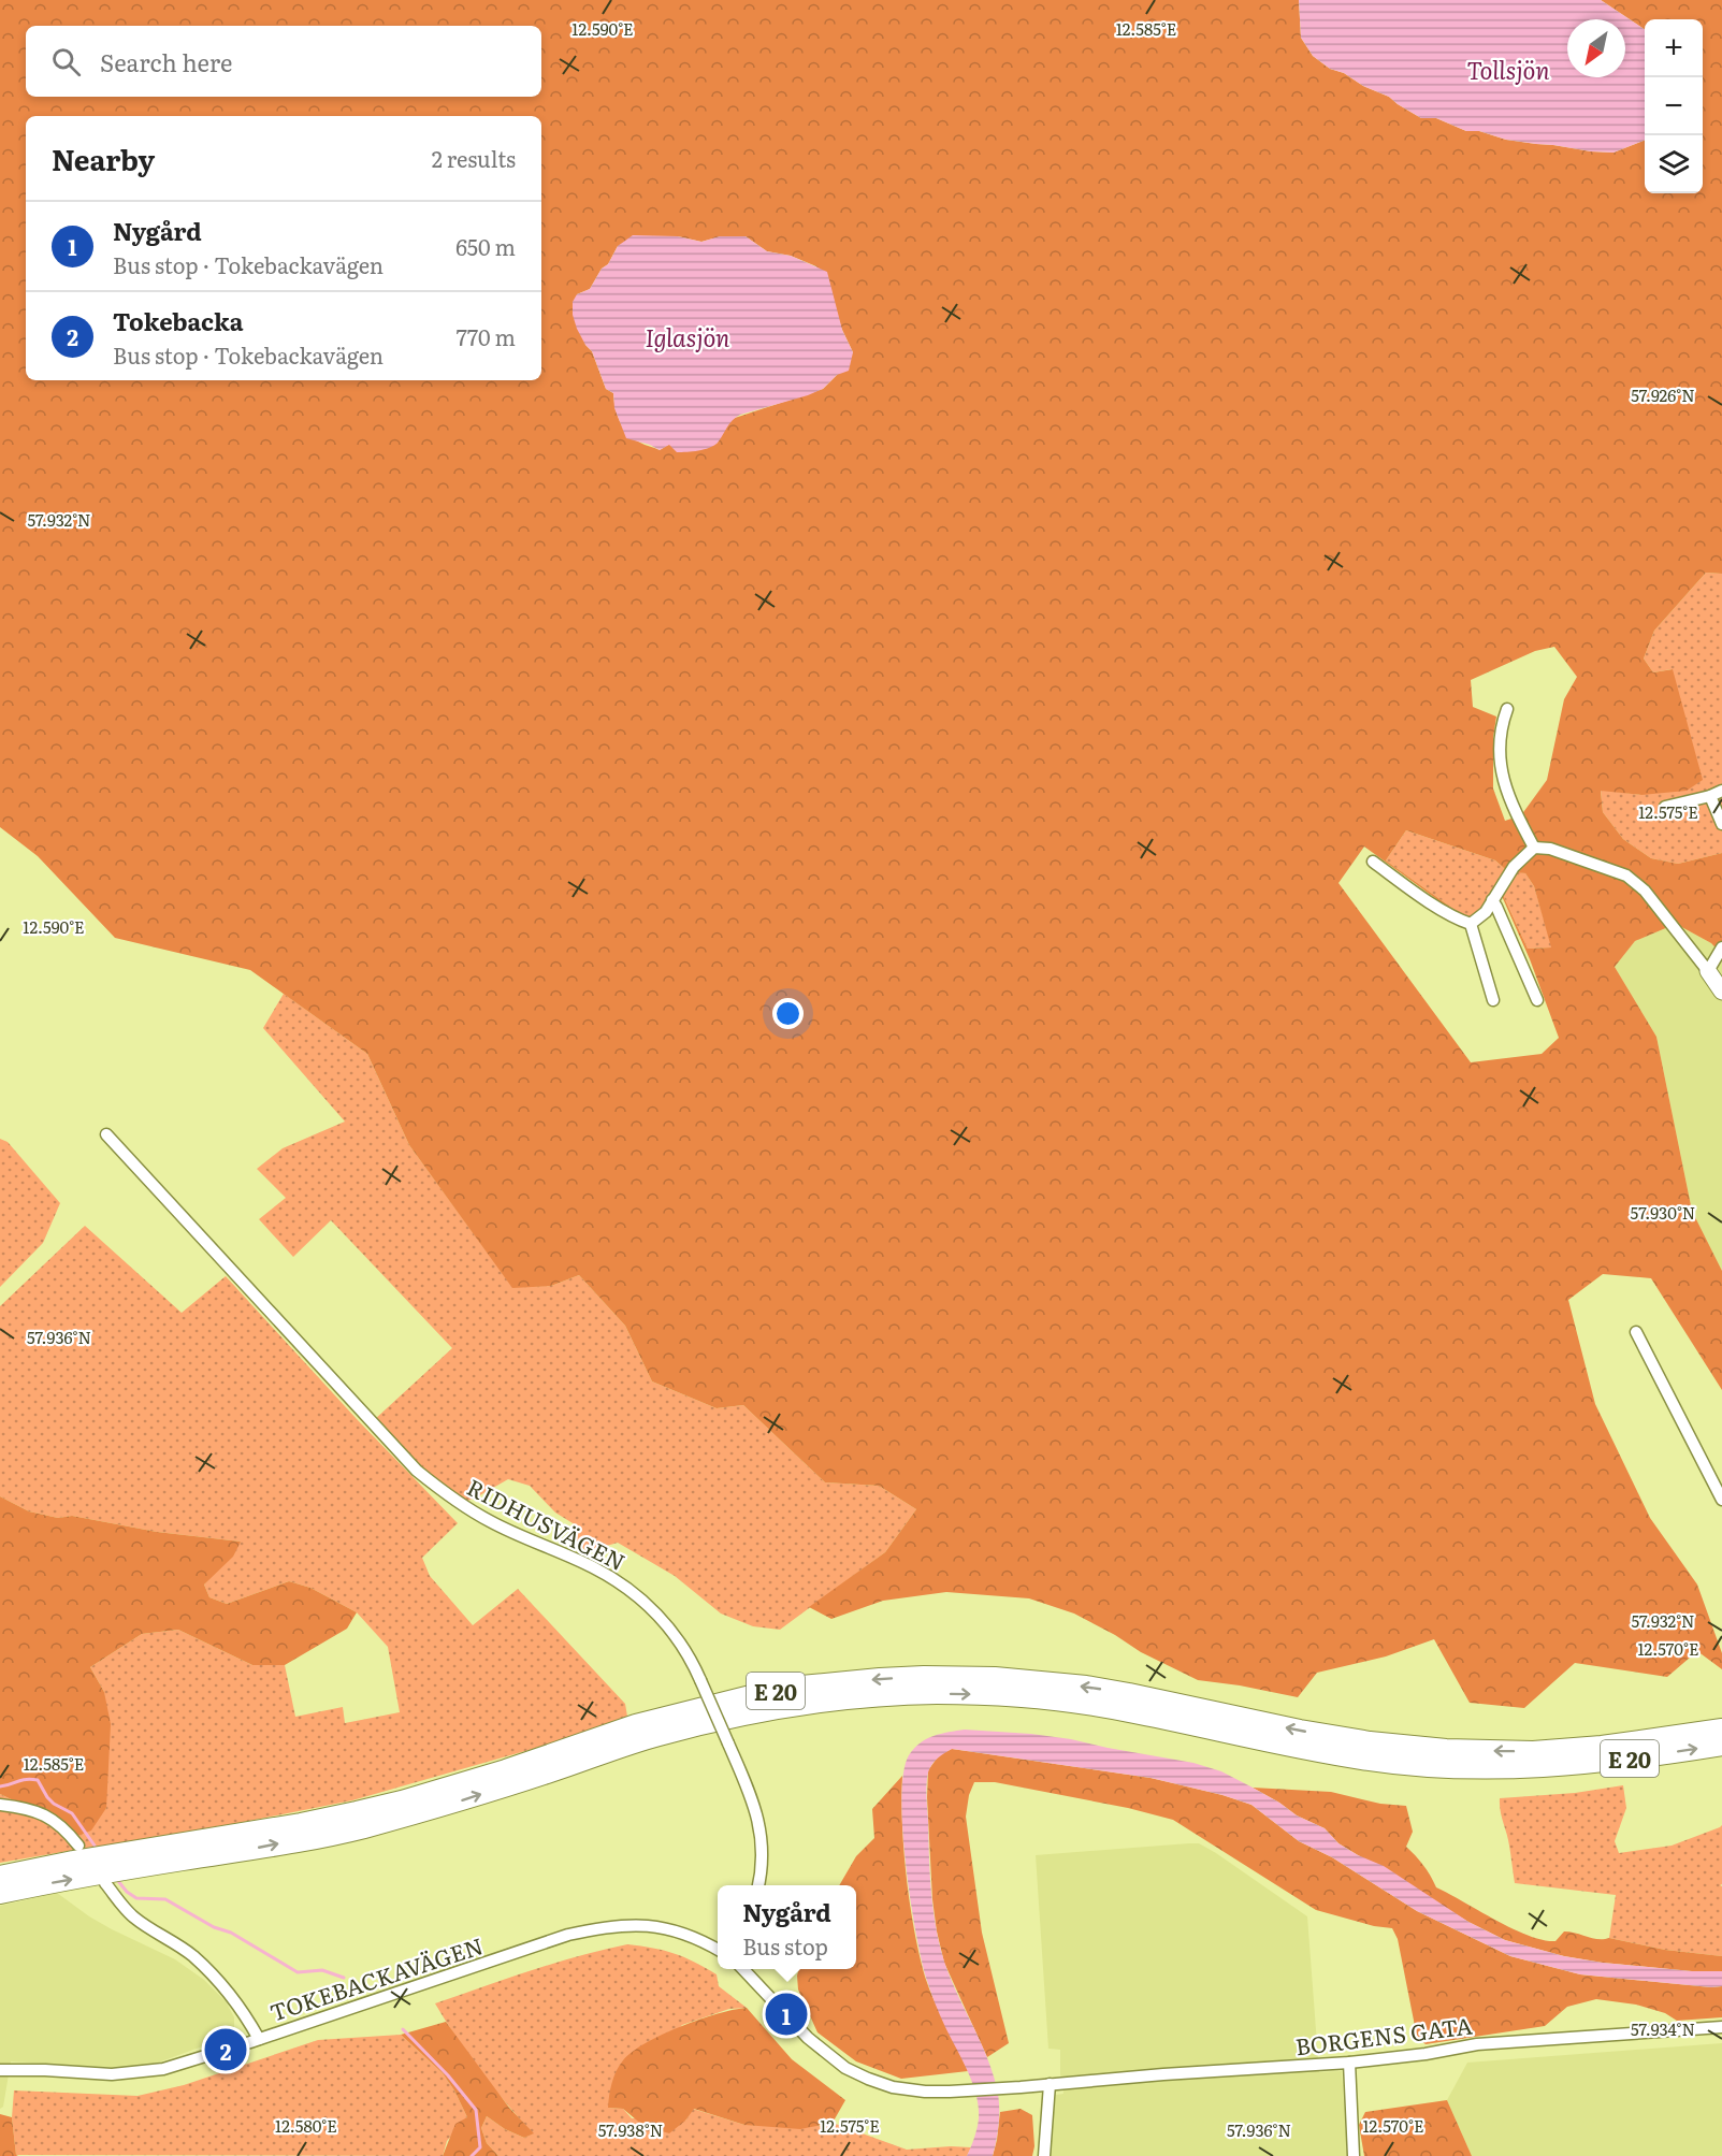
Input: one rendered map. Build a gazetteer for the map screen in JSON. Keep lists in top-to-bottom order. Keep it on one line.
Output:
{"streets":{"highway":["E 20"],"street":["RIDHUSVÄGEN","TOKEBACKAVÄGEN","BORGENS GATA"]},"water":["Tollsjön","Iglasjön"],"north":"bottom left","page":{"map_buttons":["+","−"],"search":"Search here","heading":["Nearby","2 results"],"list":[{"mark":"1","name":"Nygård","note":"Bus stop · Tokebackavägen","value":"650 m"},{"mark":"2","name":"Tokebacka","note":"Bus stop · Tokebackavägen","value":"770 m"}],"popup":["Nygård","Bus stop"],"pins":["1","2"]},"coordinates":["12.590°E","12.585°E","57.926°N","57.932°N","12.575°E","57.930°N","57.936°N","12.570°E","57.934°N","12.580°E","57.938°N"]}
